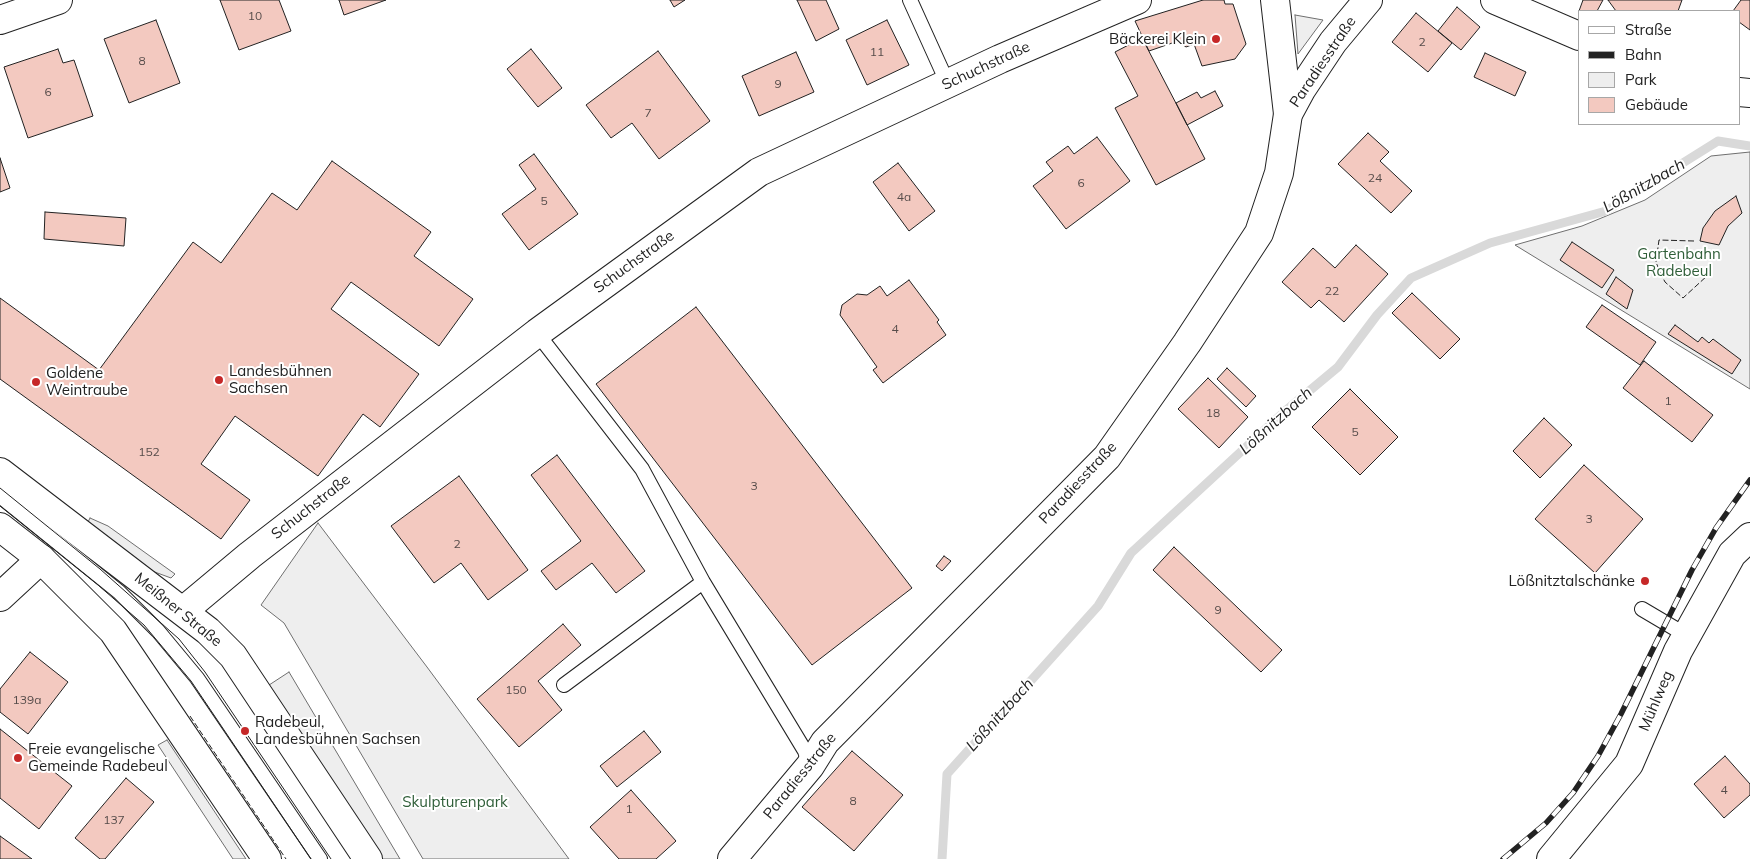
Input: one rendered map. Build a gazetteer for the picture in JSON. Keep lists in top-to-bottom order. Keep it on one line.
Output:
{"streets":{"street":["Paradiesstraße","Schuchstraße","Meißner Straße","Mühlweg"]},"crossings":[["Schuchstraße","Meißner Straße"]],"water":["Lößnitzbach"],"parks":["Gartenbahn Radebeul","Skulpturenpark"],"places":["Bäckerei Klein","Landesbühnen Sachsen","Goldene Weintraube","Lößnitztalschänke","Radebeul, Landesbühnen Sachsen","Freie evangelische Gemeinde Radebeul"],"house_numbers":["10","2","11","8","9","6","7","24","6","4a","5","22","4","1","18","5","152","3","3","2","9","150","139a","4","8","1","137"],"legend":["Straße","Bahn","Park","Gebäude"]}
